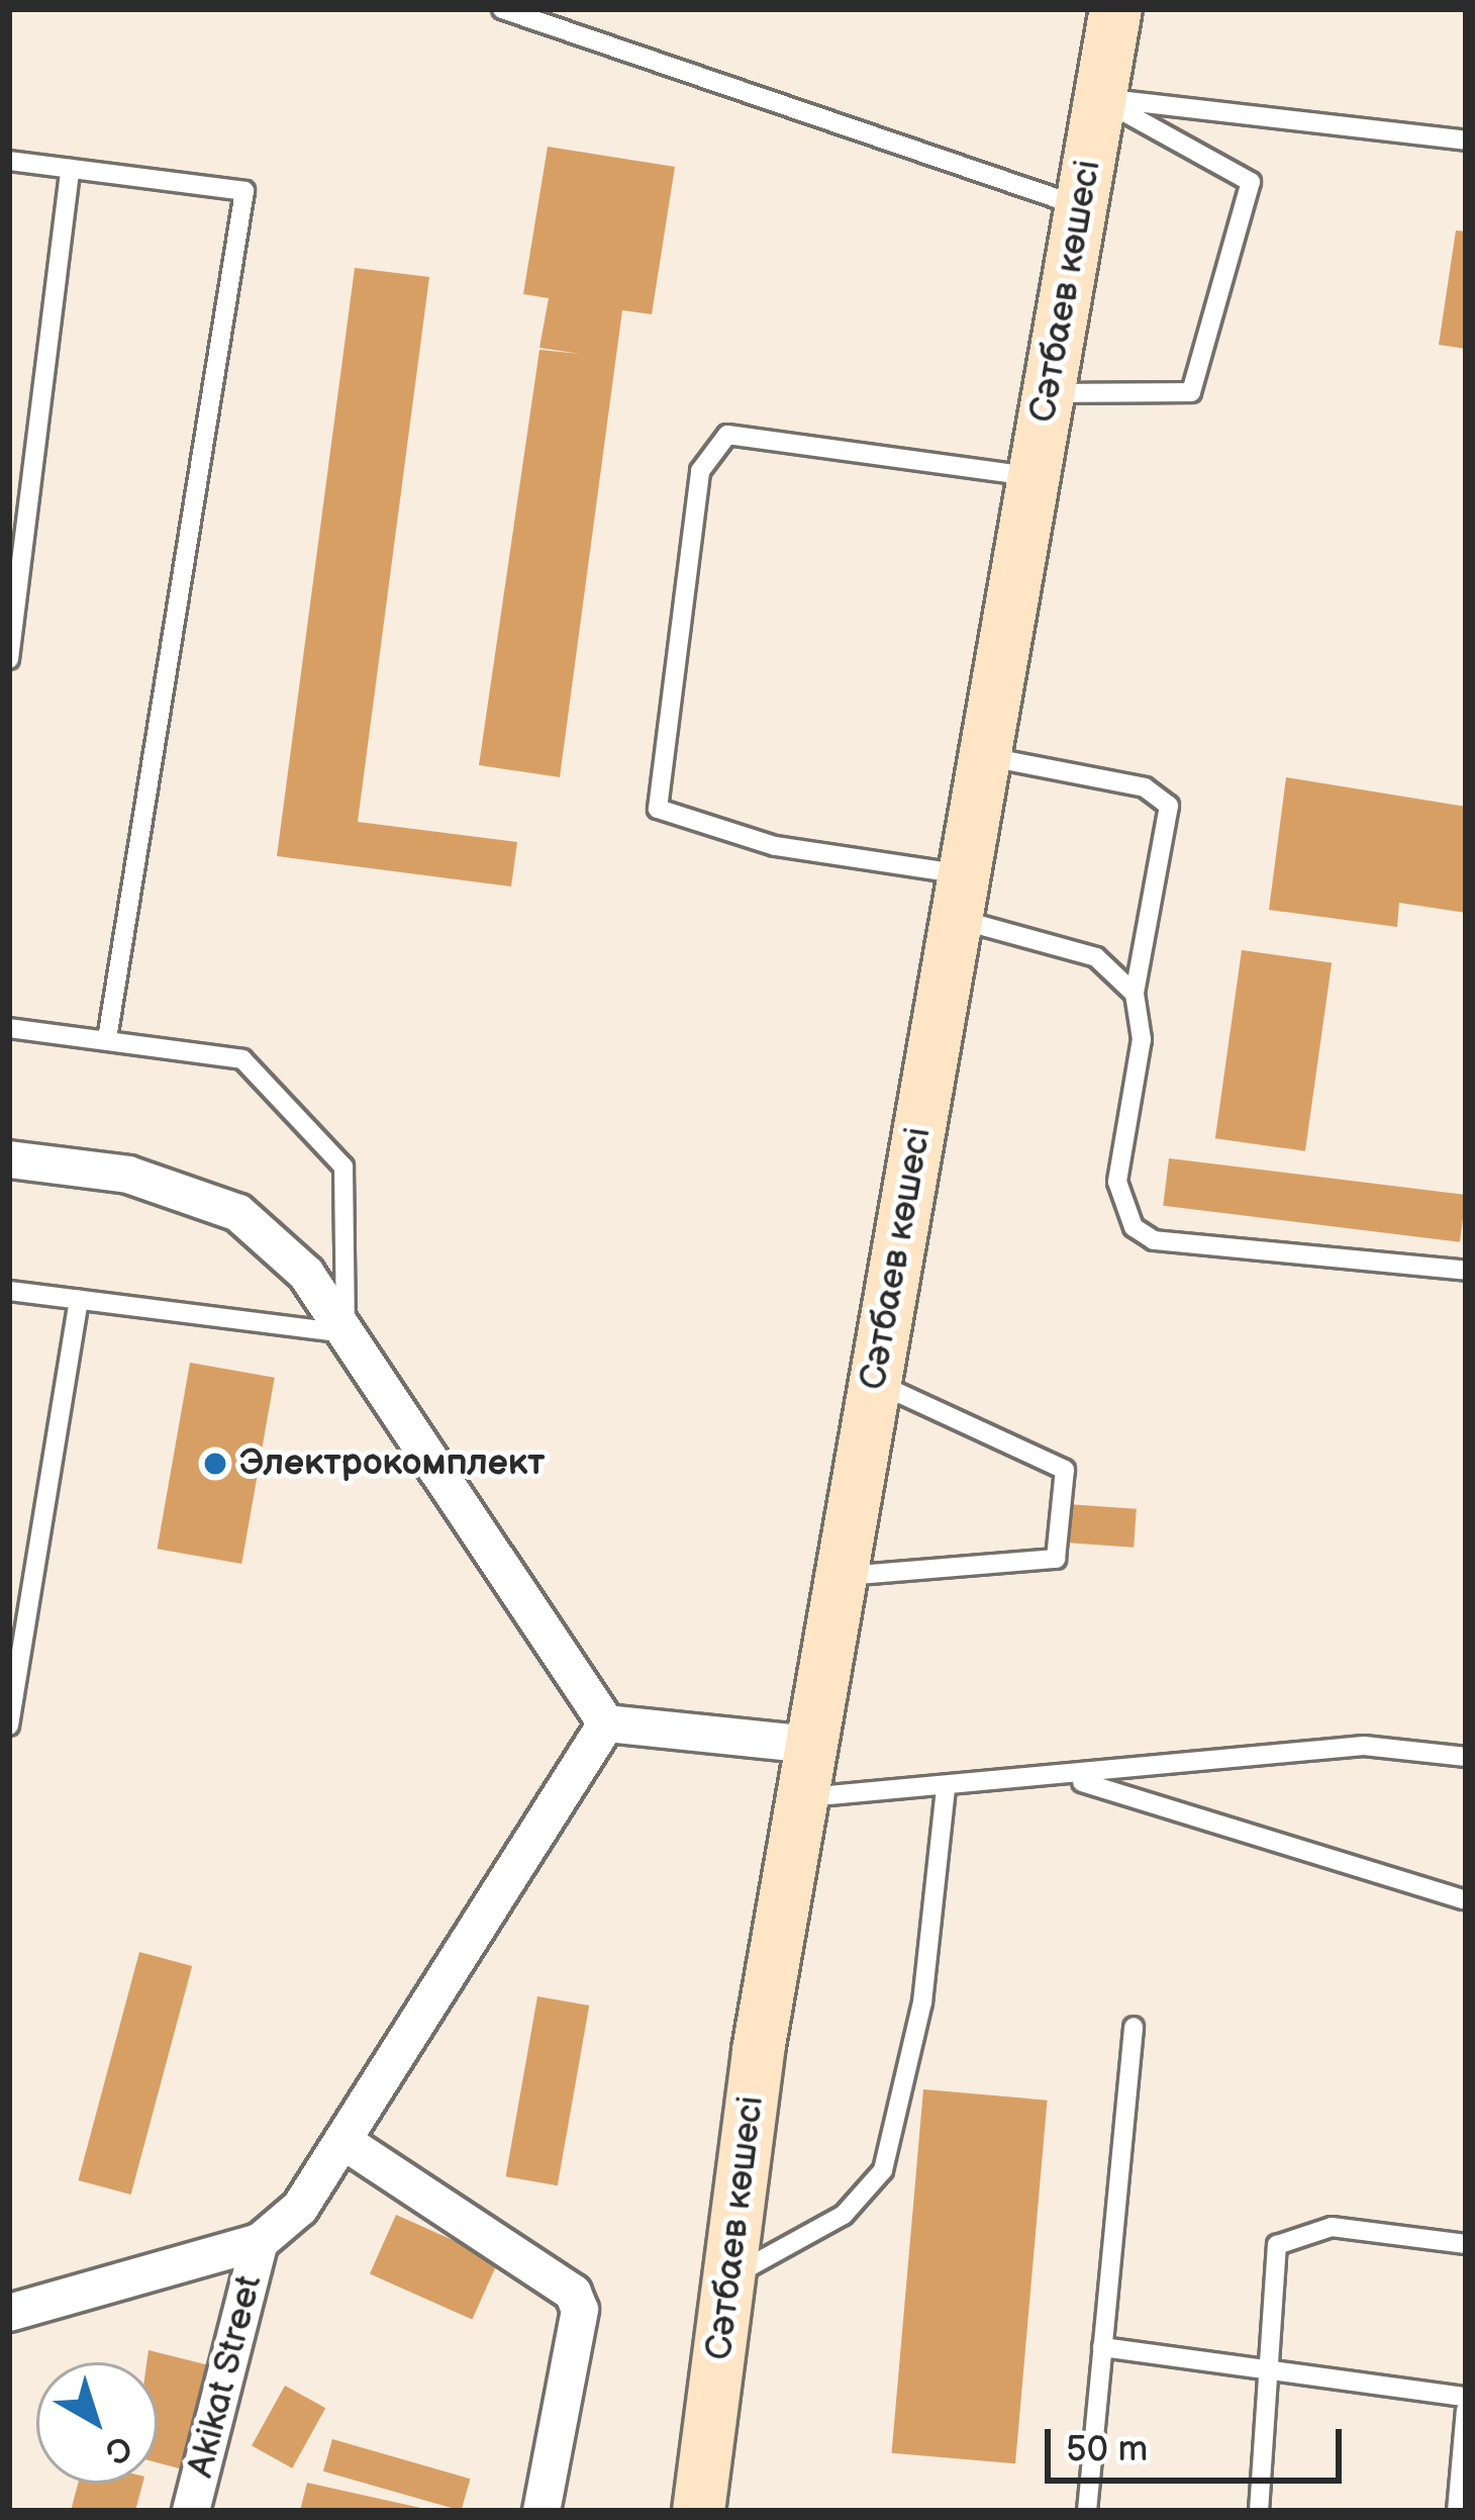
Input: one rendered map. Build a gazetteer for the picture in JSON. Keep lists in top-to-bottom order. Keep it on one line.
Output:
{"streets":{"main road":["Сәтбаев көшесі"],"street":["Akikat Street"]},"places":["Электрокомплект"],"scale_bar":"50 m","north":"bottom right"}
